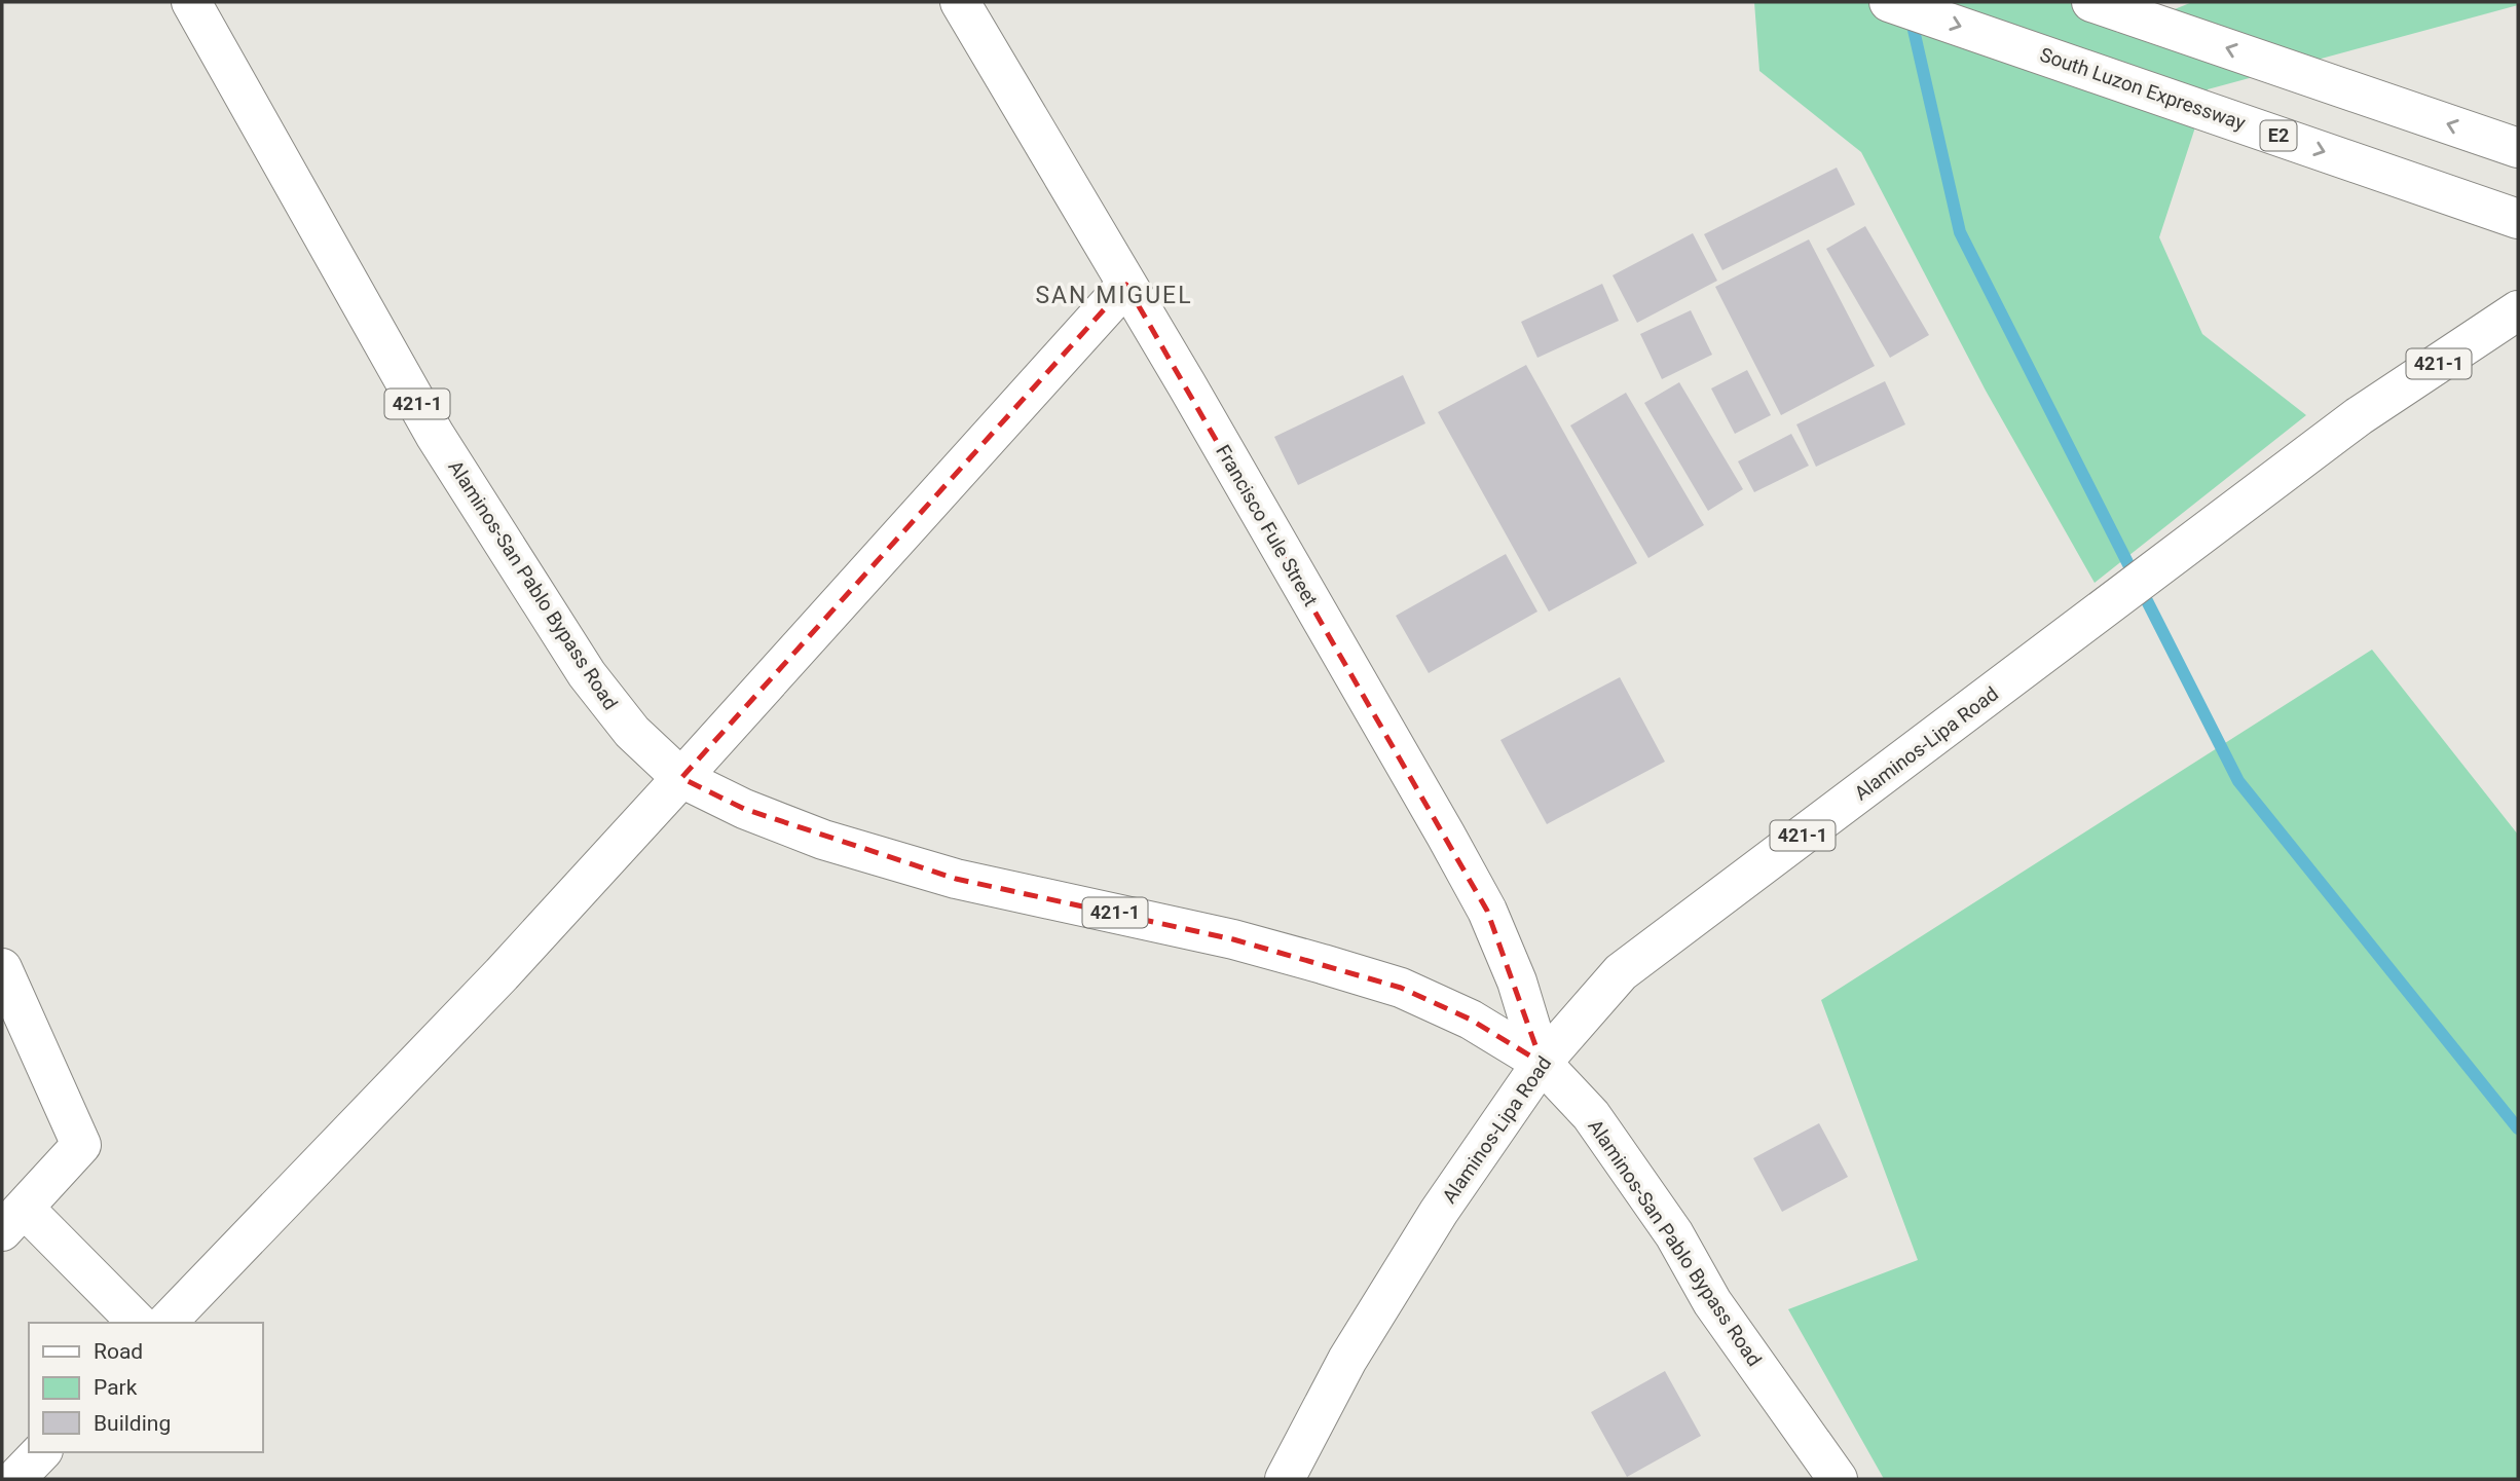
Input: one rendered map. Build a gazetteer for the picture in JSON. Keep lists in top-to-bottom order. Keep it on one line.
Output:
{"streets":{"main road":["South Luzon Expressway","E2","421-1","Francisco Fule Street","Alaminos-San Pablo Bypass Road","Alaminos-Lipa Road"]},"crossings":[["Francisco Fule Street","Alaminos-San Pablo Bypass Road"],["Francisco Fule Street","Alaminos-Lipa Road"],["Alaminos-San Pablo Bypass Road","Alaminos-Lipa Road"]],"districts":["SAN MIGUEL"],"legend":["Road","Park","Building"]}
